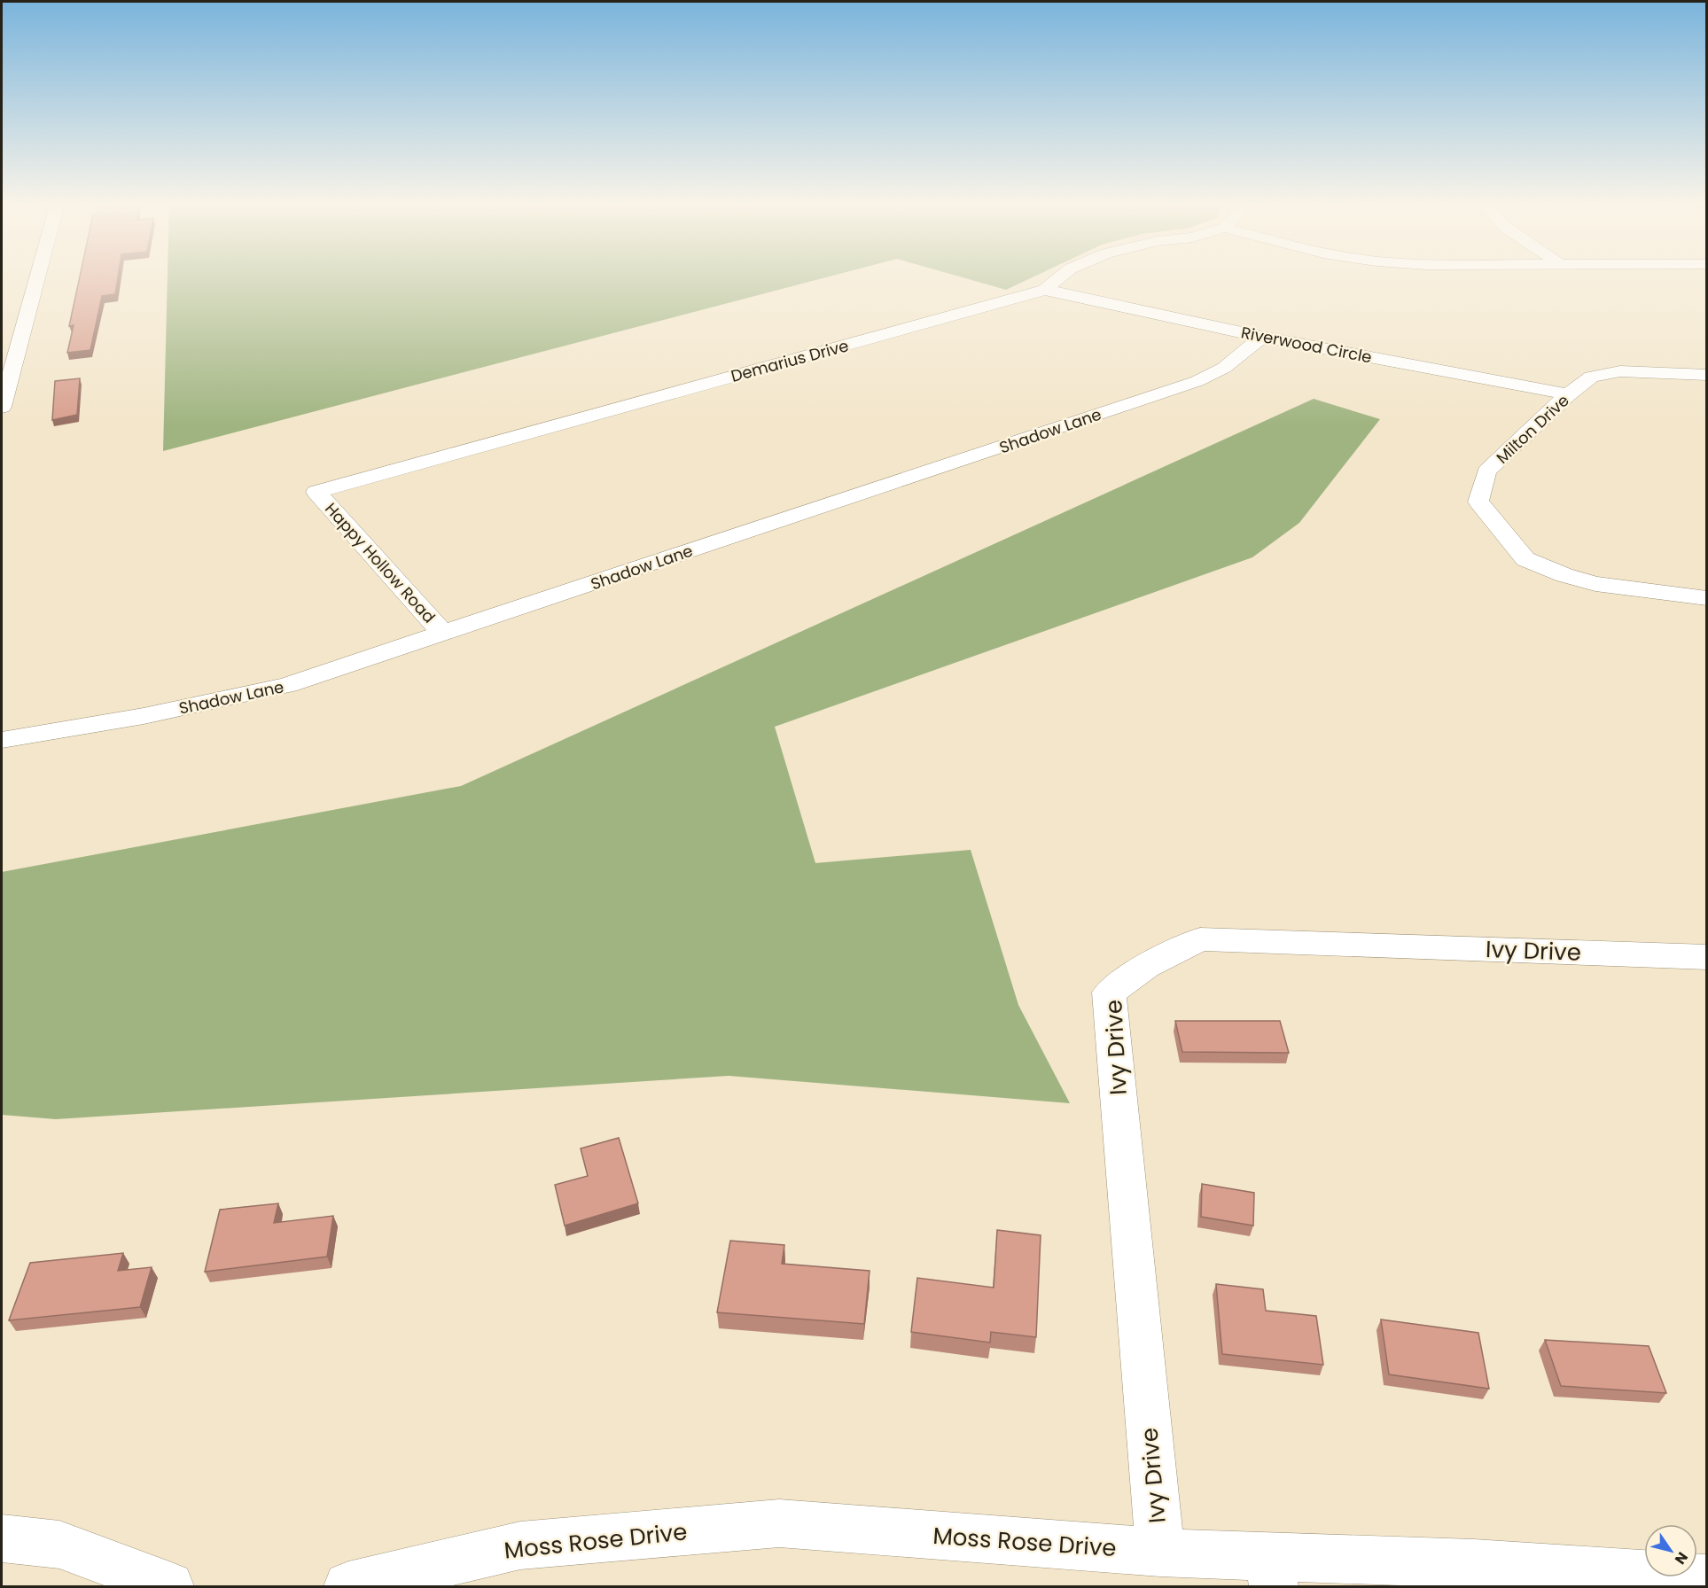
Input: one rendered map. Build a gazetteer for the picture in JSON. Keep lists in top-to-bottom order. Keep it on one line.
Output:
{"streets":{"street":["Riverwood Circle","Demarius Drive","Milton Drive","Shadow Lane","Happy Hollow Road","Ivy Drive","Moss Rose Drive"]},"crossings":[["Riverwood Circle","Demarius Drive"],["Riverwood Circle","Milton Drive"],["Riverwood Circle","Shadow Lane"],["Demarius Drive","Happy Hollow Road"],["Shadow Lane","Happy Hollow Road"],["Ivy Drive","Moss Rose Drive"]],"north":"bottom right"}
